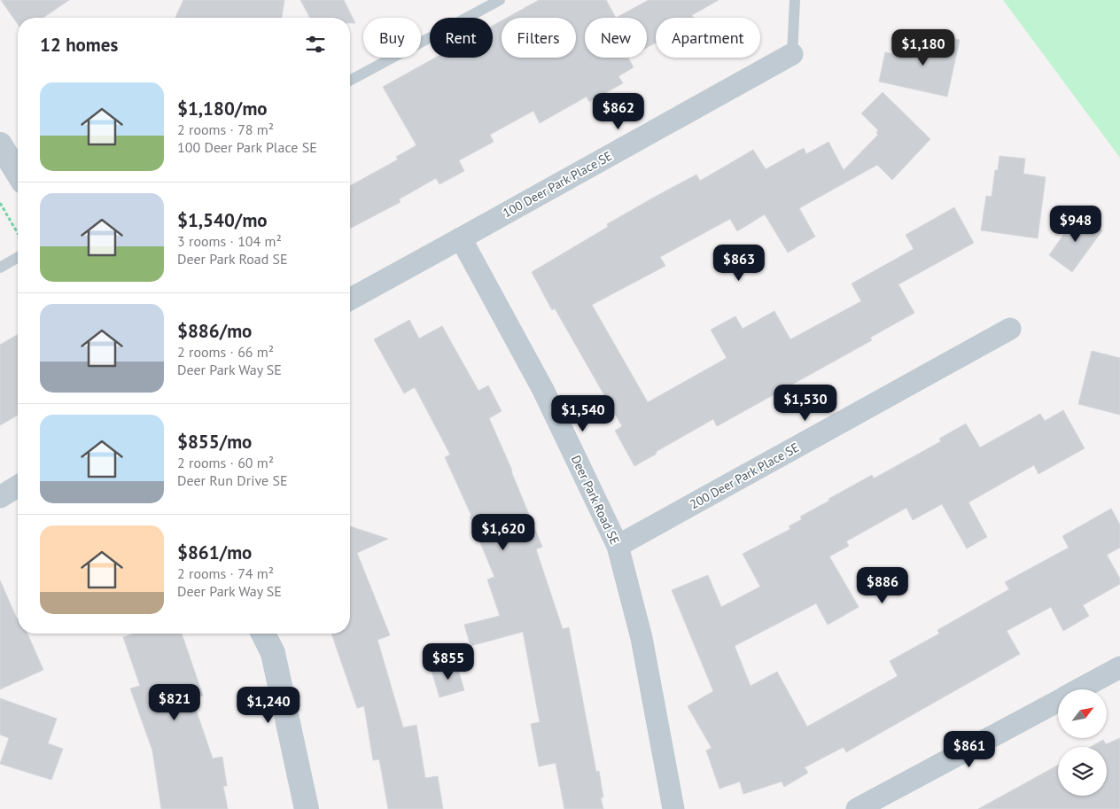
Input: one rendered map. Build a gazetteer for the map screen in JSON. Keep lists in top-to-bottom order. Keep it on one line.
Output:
{"streets":{"street":["100 Deer Park Place SE","200 Deer Park Place SE","Deer Park Road SE"]},"crossings":[["100 Deer Park Place SE","Deer Park Road SE"],["200 Deer Park Place SE","Deer Park Road SE"]],"north":"top right","page":{"chip":["Buy","Rent","Filters","New","Apartment"],"heading":"12 homes","price":["$1,180","$862","$948","$863","$1,530","$1,540","$1,620","$886","$855","$821","$1,240","$861"],"list":[{"name":"$1,180/mo","note":"2 rooms · 78 m² · 100 Deer Park Place SE"},{"name":"$1,540/mo","note":"3 rooms · 104 m² · Deer Park Road SE"},{"name":"$886/mo","note":"2 rooms · 66 m² · Deer Park Way SE"},{"name":"$855/mo","note":"2 rooms · 60 m² · Deer Run Drive SE"},{"name":"$861/mo","note":"2 rooms · 74 m² · Deer Park Way SE"}]}}
